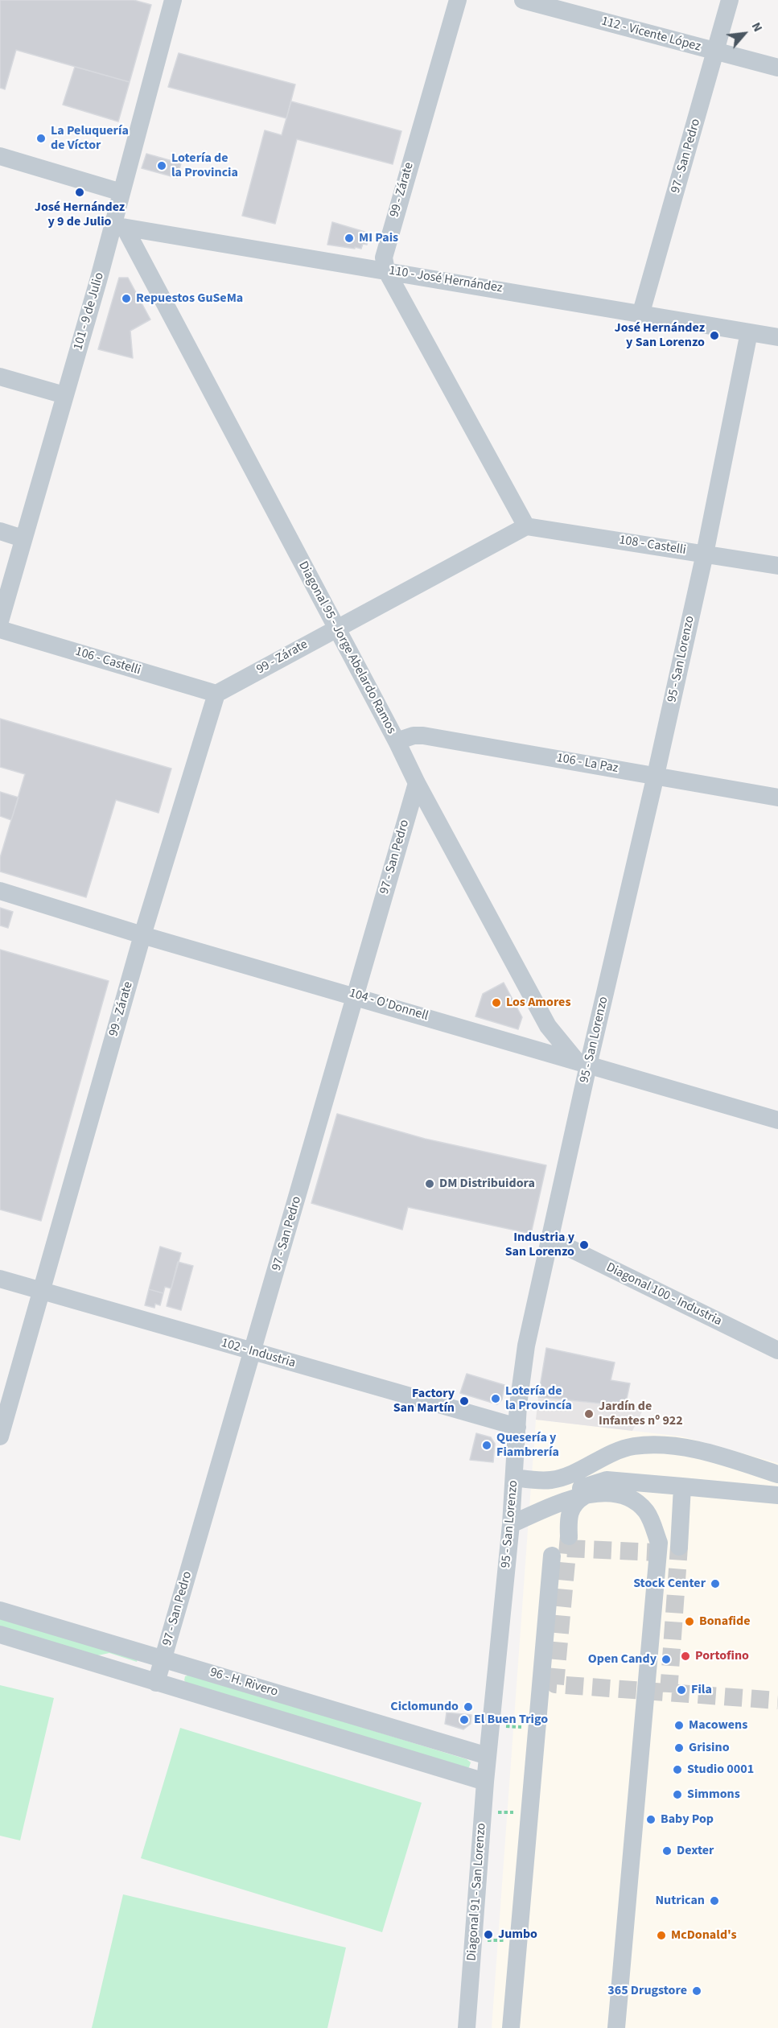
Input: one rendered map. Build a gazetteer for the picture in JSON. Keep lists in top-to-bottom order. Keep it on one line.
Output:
{"streets":{"street":["112 - Vicente López","97 - San Pedro","99 - Zárate","110 - José Hernández","101 - 9 de Julio","108 - Castelli","Diagonal 95 - Jorge Abelardo Ramos","95 - San Lorenzo","106 - Castelli","106 - La Paz","104 - O'Donnell","Diagonal 100 - Industria","102 - Industria","96 - H. Rivero","Diagonal 91 - San Lorenzo"]},"crossings":[["112 - Vicente López","97 - San Pedro"],["97 - San Pedro","110 - José Hernández"],["97 - San Pedro","Diagonal 95 - Jorge Abelardo Ramos"],["97 - San Pedro","104 - O'Donnell"],["97 - San Pedro","102 - Industria"],["97 - San Pedro","96 - H. Rivero"],["99 - Zárate","110 - José Hernández"],["99 - Zárate","108 - Castelli"],["99 - Zárate","Diagonal 95 - Jorge Abelardo Ramos"],["99 - Zárate","106 - Castelli"],["99 - Zárate","104 - O'Donnell"],["99 - Zárate","102 - Industria"],["110 - José Hernández","101 - 9 de Julio"],["110 - José Hernández","Diagonal 95 - Jorge Abelardo Ramos"],["110 - José Hernández","95 - San Lorenzo"],["101 - 9 de Julio","Diagonal 95 - Jorge Abelardo Ramos"],["108 - Castelli","95 - San Lorenzo"],["Diagonal 95 - Jorge Abelardo Ramos","95 - San Lorenzo"],["Diagonal 95 - Jorge Abelardo Ramos","106 - La Paz"],["Diagonal 95 - Jorge Abelardo Ramos","104 - O'Donnell"],["95 - San Lorenzo","106 - La Paz"],["95 - San Lorenzo","104 - O'Donnell"],["95 - San Lorenzo","Diagonal 100 - Industria"],["95 - San Lorenzo","102 - Industria"],["95 - San Lorenzo","96 - H. Rivero"],["95 - San Lorenzo","Diagonal 91 - San Lorenzo"],["96 - H. Rivero","Diagonal 91 - San Lorenzo"]],"places":["La Peluquería de Víctor","Lotería de la Provincia","José Hernández y 9 de Julio","MI Pais","Repuestos GuSeMa","José Hernández y San Lorenzo","Los Amores","DM Distribuidora","Industria y San Lorenzo","Lotería de la Provincía","Factory San Martín","Jardín de Infantes nº 922","Quesería y Fiambrería","Stock Center","Bonafide","Portofino","Open Candy","Fila","Ciclomundo","El Buen Trigo","Macowens","Grisino","Studio 0001","Simmons","Baby Pop","Dexter","Nutrican","Jumbo","McDonald's","365 Drugstore"],"north":"top right"}
